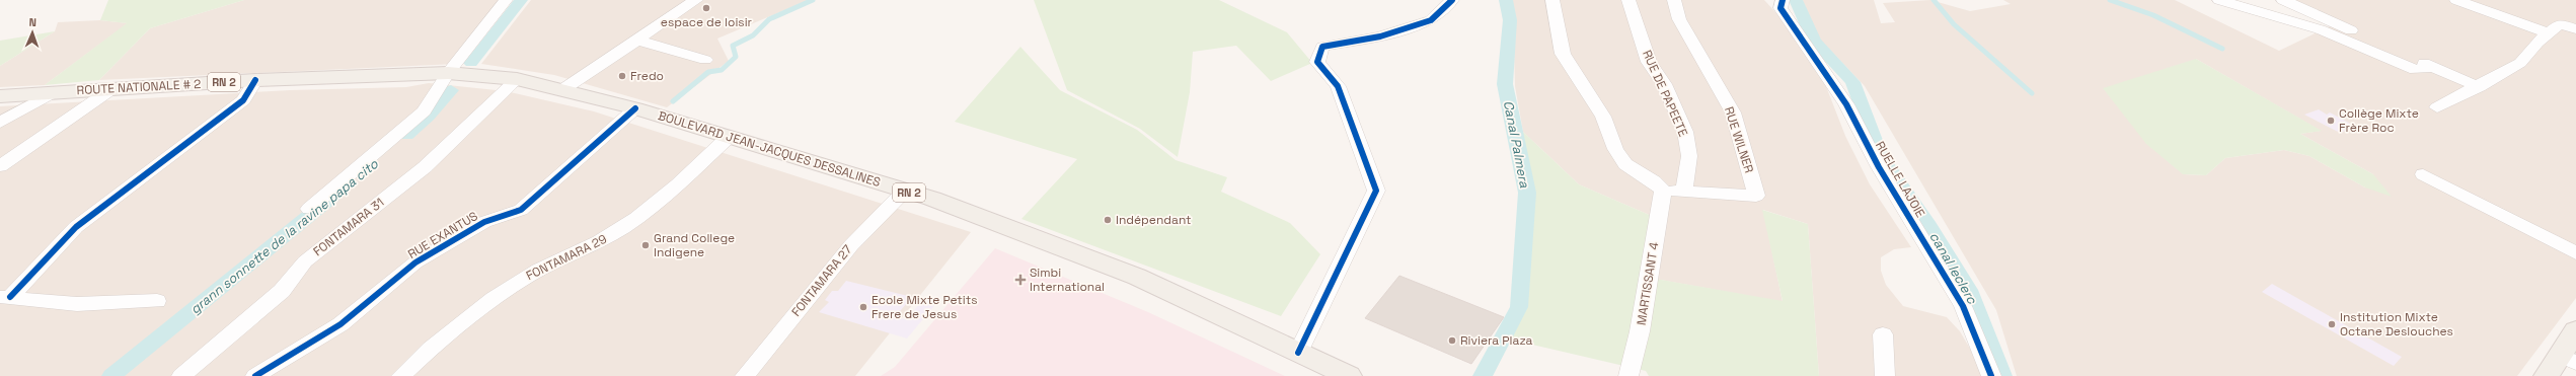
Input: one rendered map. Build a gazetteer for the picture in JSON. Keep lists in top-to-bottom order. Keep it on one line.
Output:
{"streets":{"main road":["RN 2","ROUTE NATIONALE # 2","BOULEVARD JEAN-JACQUES DESSALINES"],"street":["RUE DE PAPEETE","RUE WILNER","RUELLE LAJOIE","FONTAMARA 31","RUE EXANTUS","FONTAMARA 29","FONTAMARA 27","MARTISSANT 4"]},"crossings":[["ROUTE NATIONALE # 2","BOULEVARD JEAN-JACQUES DESSALINES"],["RUE DE PAPEETE","RUE WILNER"],["BOULEVARD JEAN-JACQUES DESSALINES","FONTAMARA 31"],["BOULEVARD JEAN-JACQUES DESSALINES","RUE EXANTUS"],["BOULEVARD JEAN-JACQUES DESSALINES","FONTAMARA 29"],["BOULEVARD JEAN-JACQUES DESSALINES","FONTAMARA 27"]],"water":["Canal Palmera","grann sonnette de la ravine papa cito","canal leclerc"],"places":{"other":["espace de loisir","Fredo","Collège Mixte Frère Roc","Indépendant","Grand College Indigene","Ecole Mixte Petits Frere de Jesus","Institution Mixte Octane Deslouches","Riviera Plaza"],"health":["Simbi International"]},"north":"top"}
